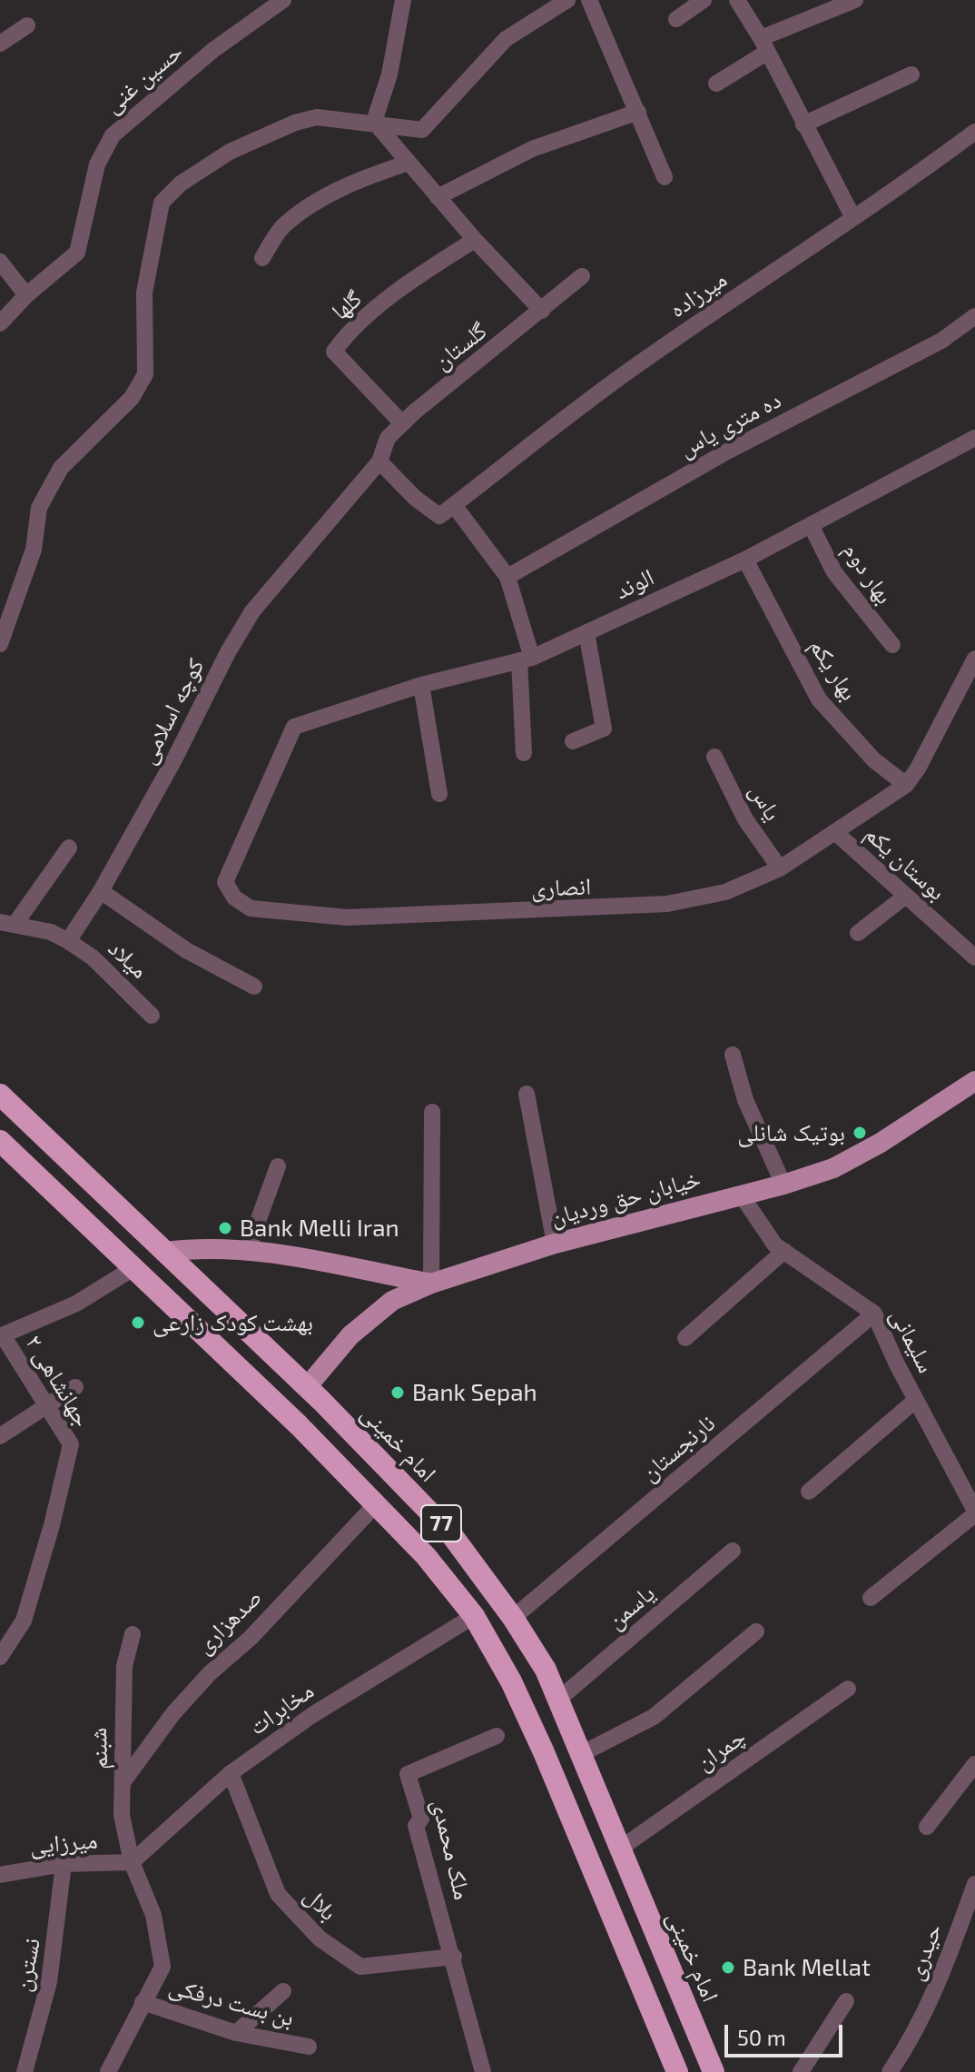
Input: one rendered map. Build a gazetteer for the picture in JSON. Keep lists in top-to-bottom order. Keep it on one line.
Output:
{"streets":{"highway":["امام خمینی","77"],"main road":["خیابان حق وردیان"],"street":["حسین غنی","میرزاده","گلها","گلستان","ده متری یاس","بهار دوم","الوند","بهار یکم","کوچه اسلامی","یاس","بوستان یکم","انصاری","میلاد","سلیمانی","جهانشاهی ۲","نارنجستان","یاسمن","صدهزاری","مخابرات","شبنم","چمران","میرزایی","ملک محمدی","بلال","حیدری","نسترن","بن بست درفکی"]},"crossings":[["گلها","گلستان"],["گلستان","کوچه اسلامی"],["بهار دوم","الوند"],["الوند","بهار یکم"],["الوند","انصاری"],["بهار یکم","انصاری"],["کوچه اسلامی","میلاد"],["یاس","انصاری"],["بوستان یکم","انصاری"],["خیابان حق وردیان","سلیمانی"],["خیابان حق وردیان","امام خمینی"],["سلیمانی","نارنجستان"],["امام خمینی","نارنجستان"],["امام خمینی","یاسمن"],["امام خمینی","چمران"],["77","صدهزاری"],["77","مخابرات"],["صدهزاری","شبنم"],["مخابرات","شبنم"],["مخابرات","میرزایی"],["مخابرات","بلال"],["شبنم","میرزایی"],["شبنم","بن بست درفکی"],["میرزایی","نسترن"],["ملک محمدی","بلال"]],"places":["بوتیک شانلی","Bank Melli Iran","بهشت کودک زارعی","Bank Sepah","Bank Mellat"],"scale_bar":"50 m"}
